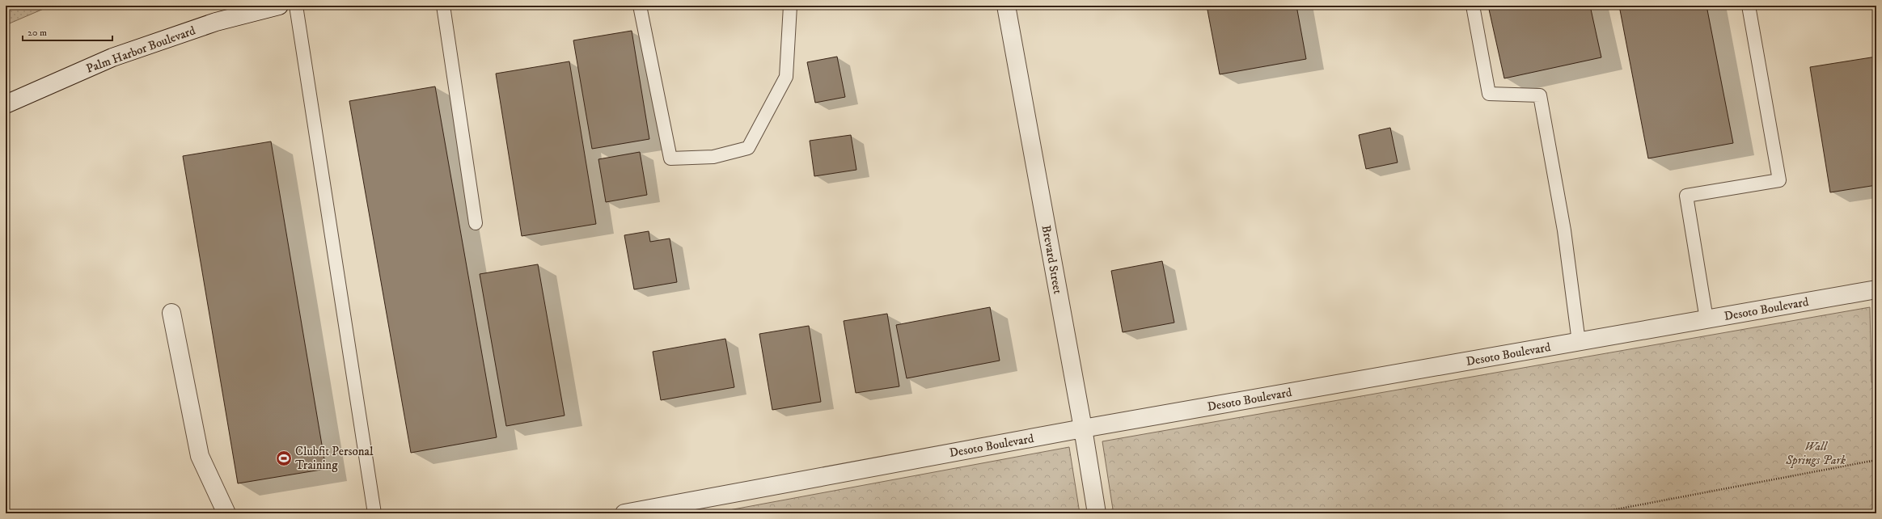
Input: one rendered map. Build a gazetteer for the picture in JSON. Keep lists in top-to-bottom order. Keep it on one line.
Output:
{"streets":{"street":["Palm Harbor Boulevard","Brevard Street","Desoto Boulevard"]},"crossings":[["Brevard Street","Desoto Boulevard"]],"parks":["Wall Springs Park"],"places":{"sports":["Clubfit Personal Training"]},"scale_bar":"20 m"}
